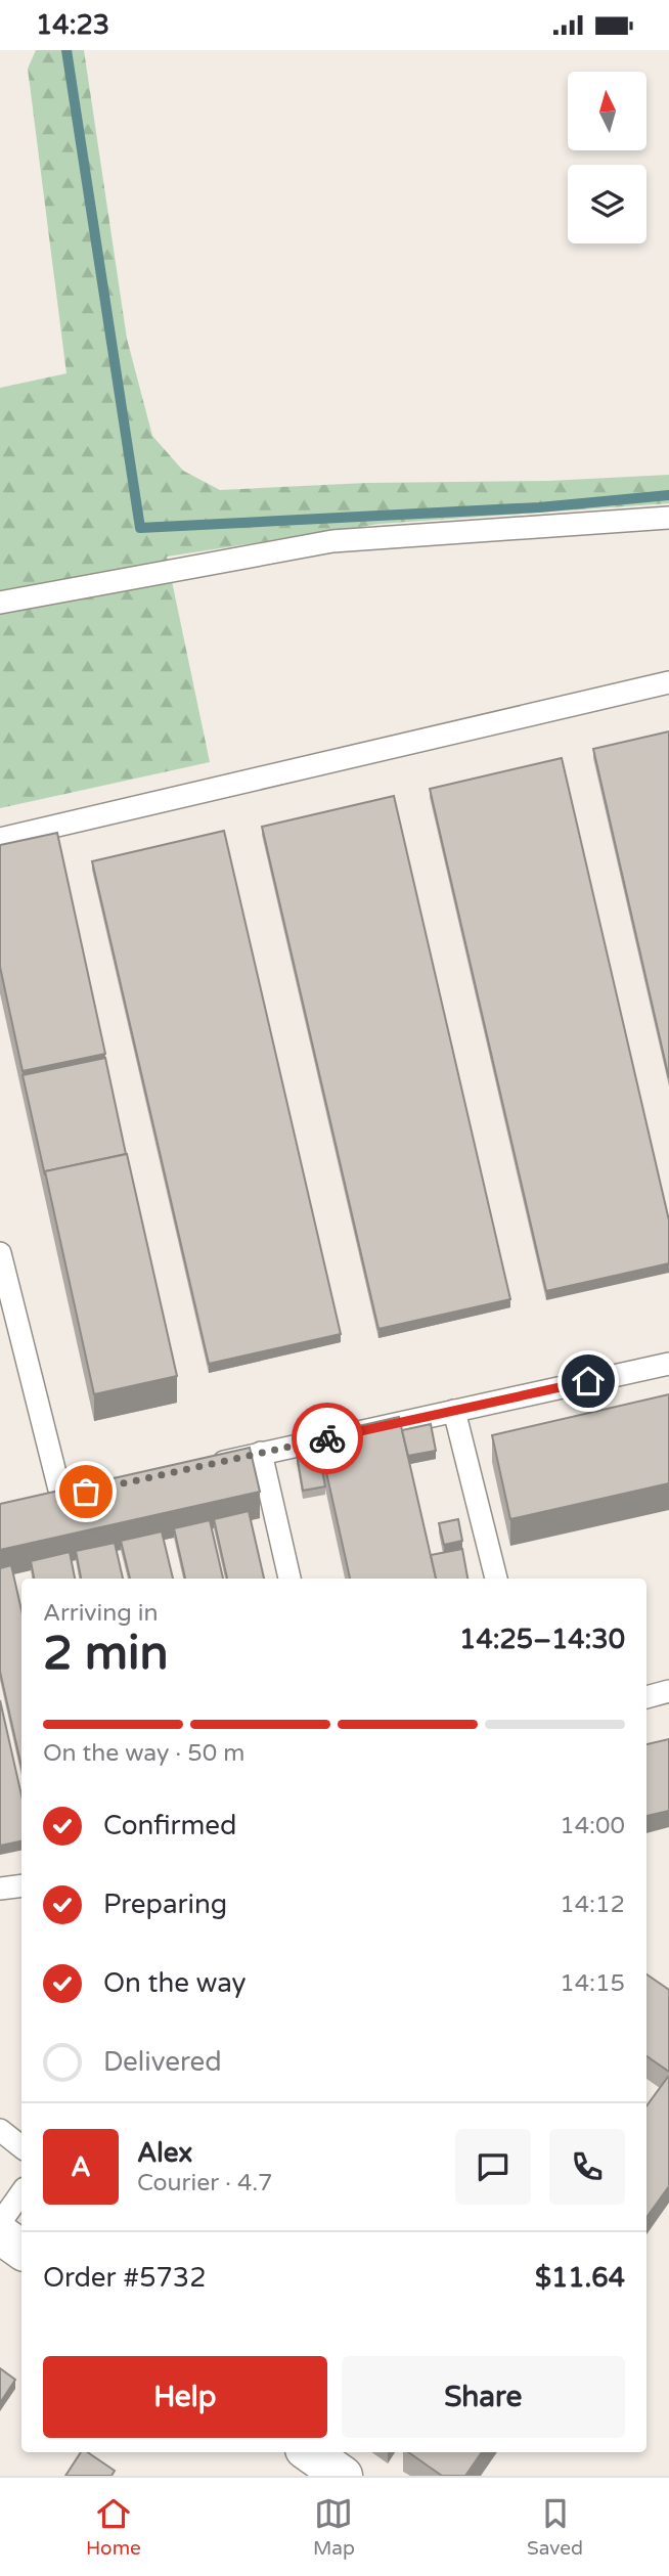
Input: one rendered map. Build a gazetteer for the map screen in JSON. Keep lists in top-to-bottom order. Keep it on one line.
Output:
{"north":"top","page":{"status":"14:23","heading":["2 min","Arriving in","14:25–14:30"],"panel":["Alex","Courier · 4.7","Order #5732","$11.64"],"bar":"On the way · 50 m","list":[["Confirmed","14:00"],["Preparing","14:12"],["On the way","14:15"],"Delivered"],"round":"A","buttons":["Help","Share"],"tabs":["Home","Map","Saved"]}}
